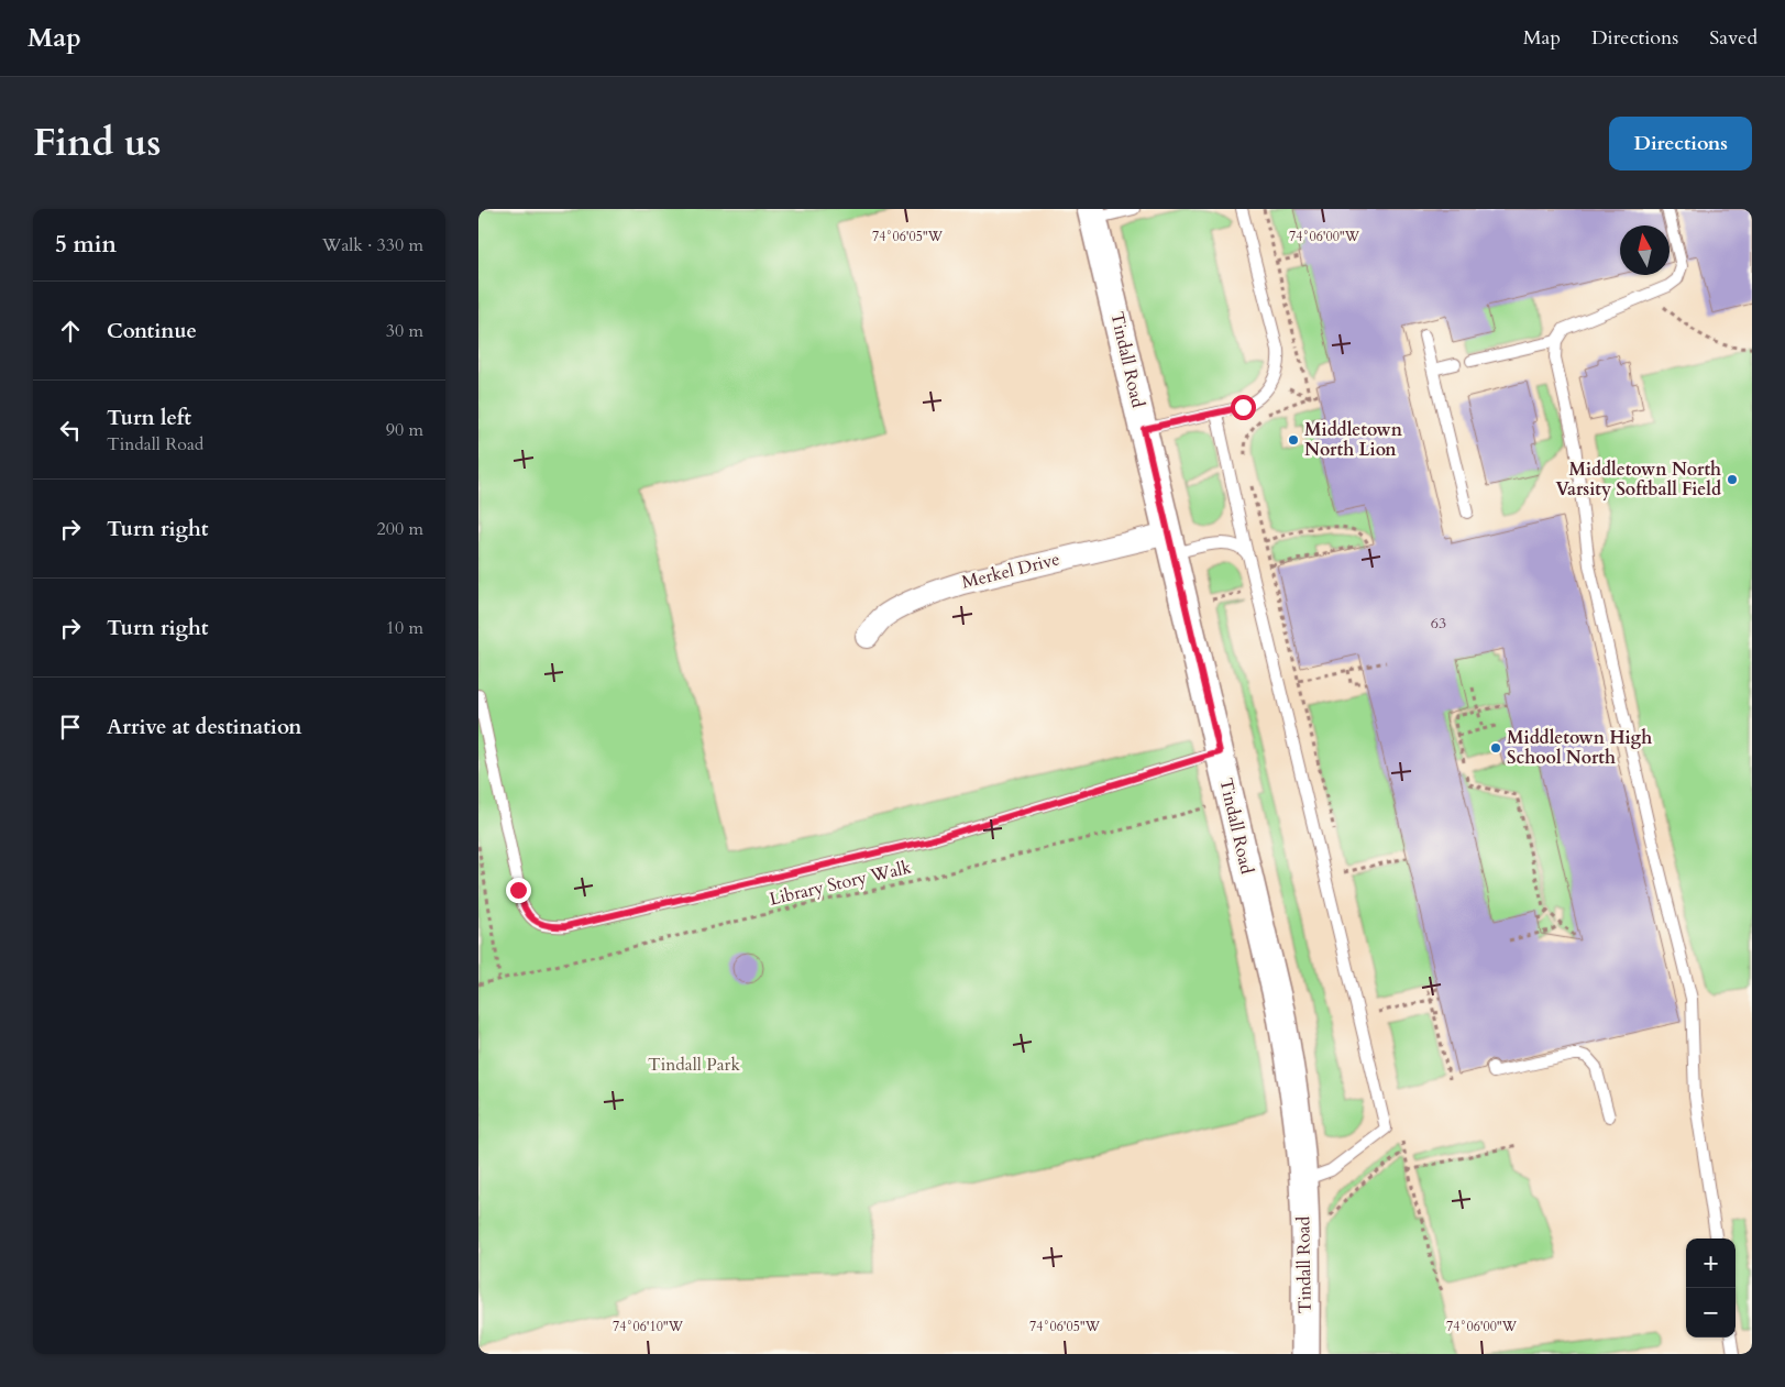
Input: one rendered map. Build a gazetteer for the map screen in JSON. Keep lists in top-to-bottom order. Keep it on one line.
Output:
{"streets":{"street":["Tindall Road","Merkel Drive"],"path":["Library Story Walk"]},"crossings":[["Tindall Road","Merkel Drive"]],"parks":["Tindall Park"],"places":["Middletown North Lion","Middletown North Varsity Softball Field","Middletown High School North"],"house_numbers":["63"],"north":"top","page":{"header":"Map","nav":["Map","Directions","Saved"],"title":"Find us","buttons":"Directions","heading":["5 min","Walk · 330 m"],"list":[["Continue","30 m"],["Turn left","Tindall Road","90 m"],["Turn right","200 m"],["Turn right","10 m"],"Arrive at destination"],"map_buttons":["+","−"]},"coordinates":["74°06'05\"W","74°06'00\"W","74°06'10\"W"]}
